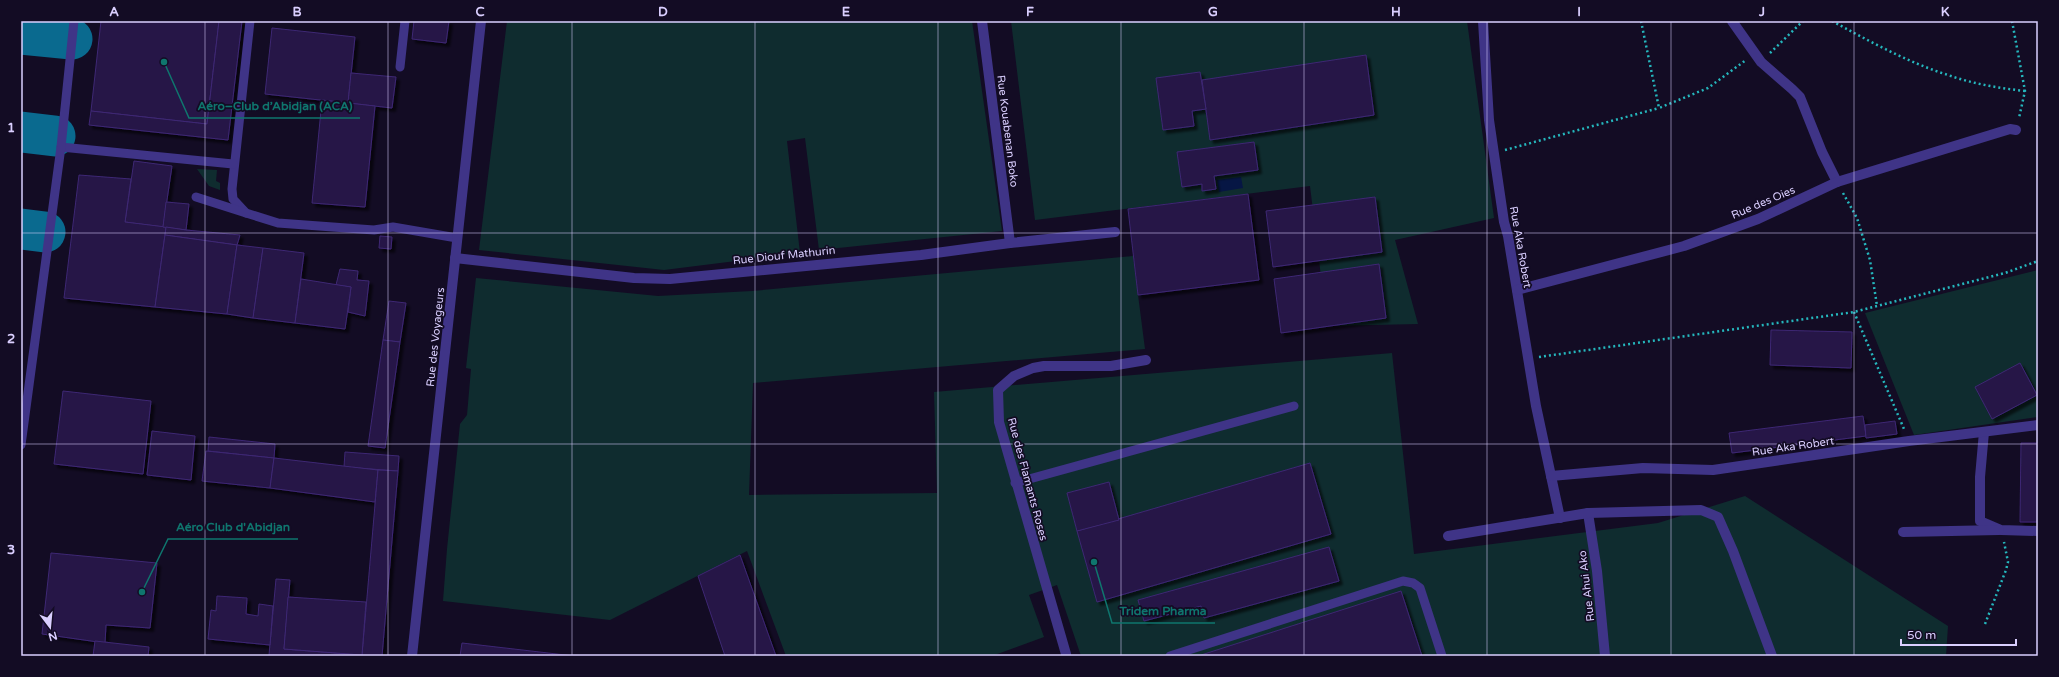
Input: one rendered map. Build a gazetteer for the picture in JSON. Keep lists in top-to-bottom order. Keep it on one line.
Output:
{"streets":{"street":["Rue Kouabenan Boko","Rue des Oies","Rue Aka Robert","Rue Diouf Mathurin","Rue des Voyageurs","Rue des Flamants Roses","Rue Ahui Ako"]},"crossings":[["Rue Kouabenan Boko","Rue Diouf Mathurin"],["Rue des Oies","Rue Aka Robert"],["Rue Diouf Mathurin","Rue des Voyageurs"]],"places":["Aéro–Club d’Abidjan (ACA)","Tridem Pharma","Aéro Club d'Abidjan"],"scale_bar":"50 m","north":"bottom","grid":{"columns":["A","B","C","D","E","F","G","H","I","J","K"],"rows":["1","2","3"]}}
